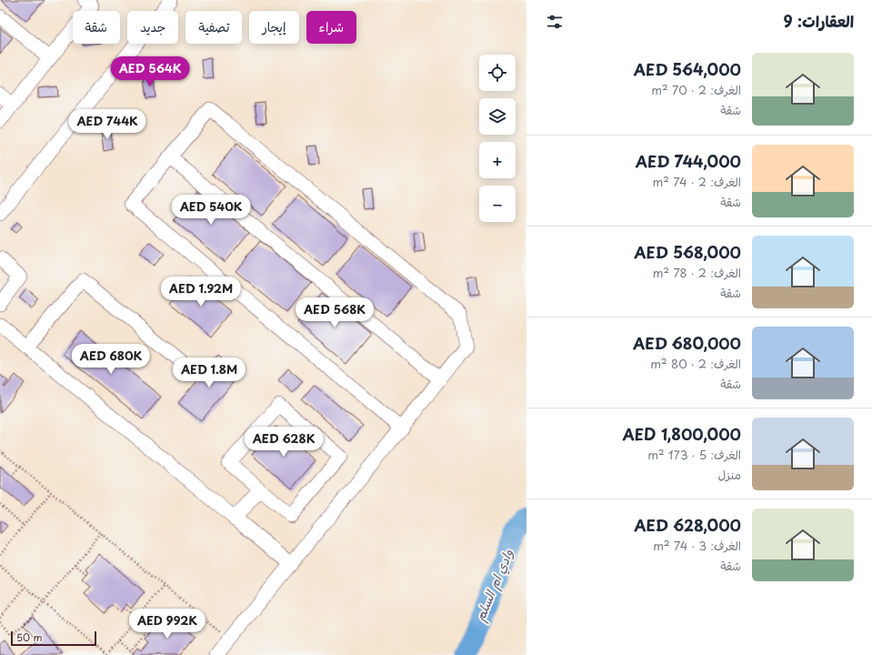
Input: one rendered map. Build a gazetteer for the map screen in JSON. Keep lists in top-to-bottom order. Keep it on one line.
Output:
{"water":["وادي ام السلم"],"scale_bar":"50 m","page":{"heading":"العقارات: 9","chip":["شراء","إيجار","تصفية","جديد","شقة"],"list":[{"name":"AED 564,000","note":"الغرف: 2 · 70 m² · شقة"},{"name":"AED 744,000","note":"الغرف: 2 · 74 m² · شقة"},{"name":"AED 568,000","note":"الغرف: 2 · 78 m² · شقة"},{"name":"AED 680,000","note":"الغرف: 2 · 80 m² · شقة"},{"name":"AED 1,800,000","note":"الغرف: 5 · 173 m² · منزل"},{"name":"AED 628,000","note":"الغرف: 3 · 74 m² · شقة"}],"map_buttons":["+","−"],"price":["AED 564K","AED 744K","AED 540K","AED 1.92M","AED 568K","AED 680K","AED 1.8M","AED 628K","AED 992K"],"scale":"50 m"}}
